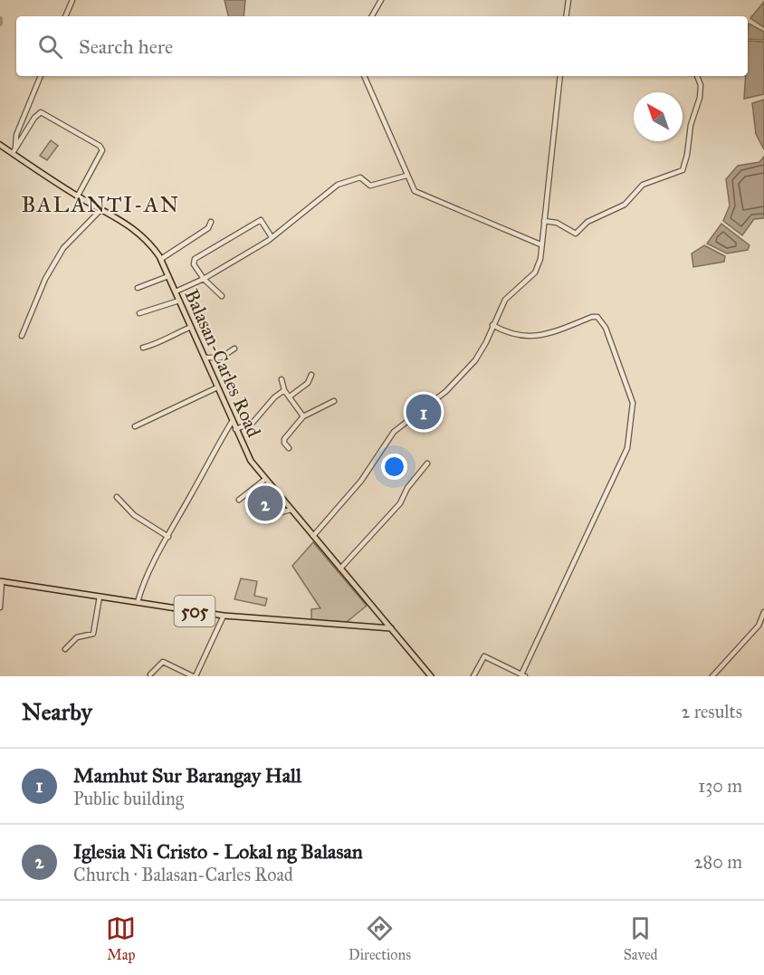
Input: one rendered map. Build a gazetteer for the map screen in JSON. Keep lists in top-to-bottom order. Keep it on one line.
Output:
{"streets":{"main road":["Balasan-Carles Road","505"]},"crossings":[["Balasan-Carles Road","505"]],"districts":["BALANTI-AN"],"north":"top left","page":{"search":"Search here","pins":["1","2"],"heading":["Nearby","2 results"],"list":[{"mark":"1","name":"Mamhut Sur Barangay Hall","note":"Public building","value":"130 m"},{"mark":"2","name":"Iglesia Ni Cristo - Lokal ng Balasan","note":"Church · Balasan-Carles Road","value":"280 m"}],"nav":["Map","Directions","Saved"]}}
